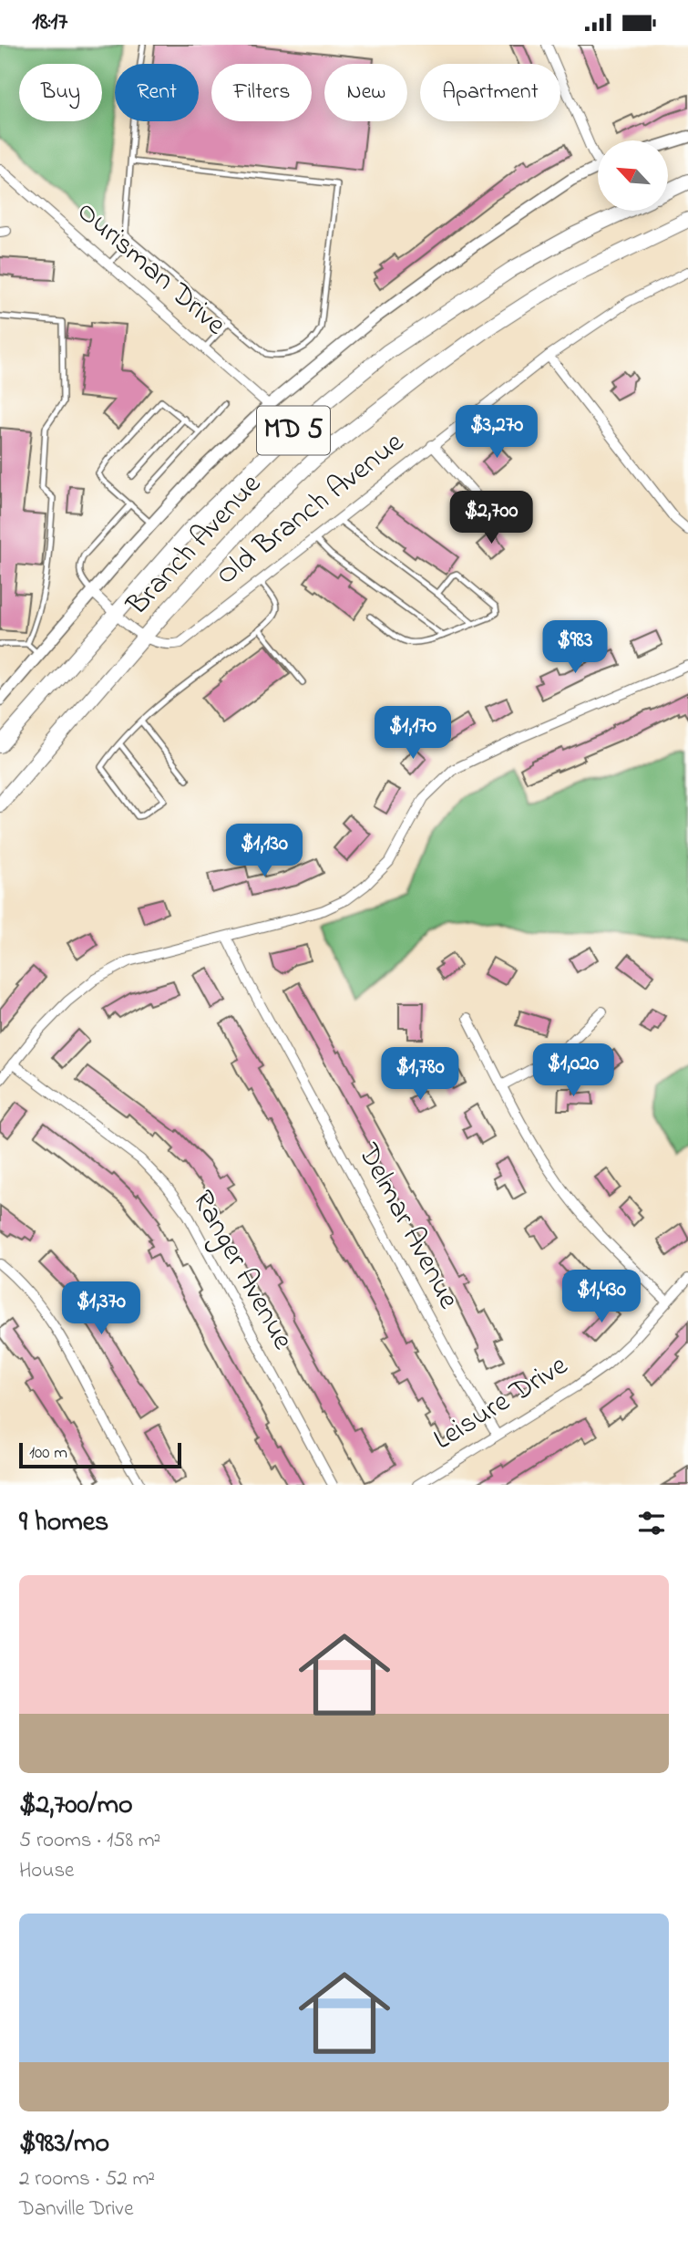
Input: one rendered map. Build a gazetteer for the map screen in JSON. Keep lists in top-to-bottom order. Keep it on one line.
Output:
{"streets":{"highway":["MD 5","Branch Avenue"],"street":["Ourisman Drive","Old Branch Avenue","Delmar Avenue","Ranger Avenue","Leisure Drive"]},"crossings":[["Old Branch Avenue","Branch Avenue"],["Delmar Avenue","Leisure Drive"]],"scale_bar":"100 m","north":"top left","page":{"status":"18:17","chip":["Buy","Rent","Filters","New","Apartment"],"price":["$3,270","$2,700","$983","$1,170","$1,130","$1,020","$1,780","$1,430","$1,370"],"scale":"100 m","heading":"9 homes","list":[{"name":"$2,700/mo","note":"5 rooms · 158 m² · House"},{"name":"$983/mo","note":"2 rooms · 52 m² · Danville Drive"}]}}
